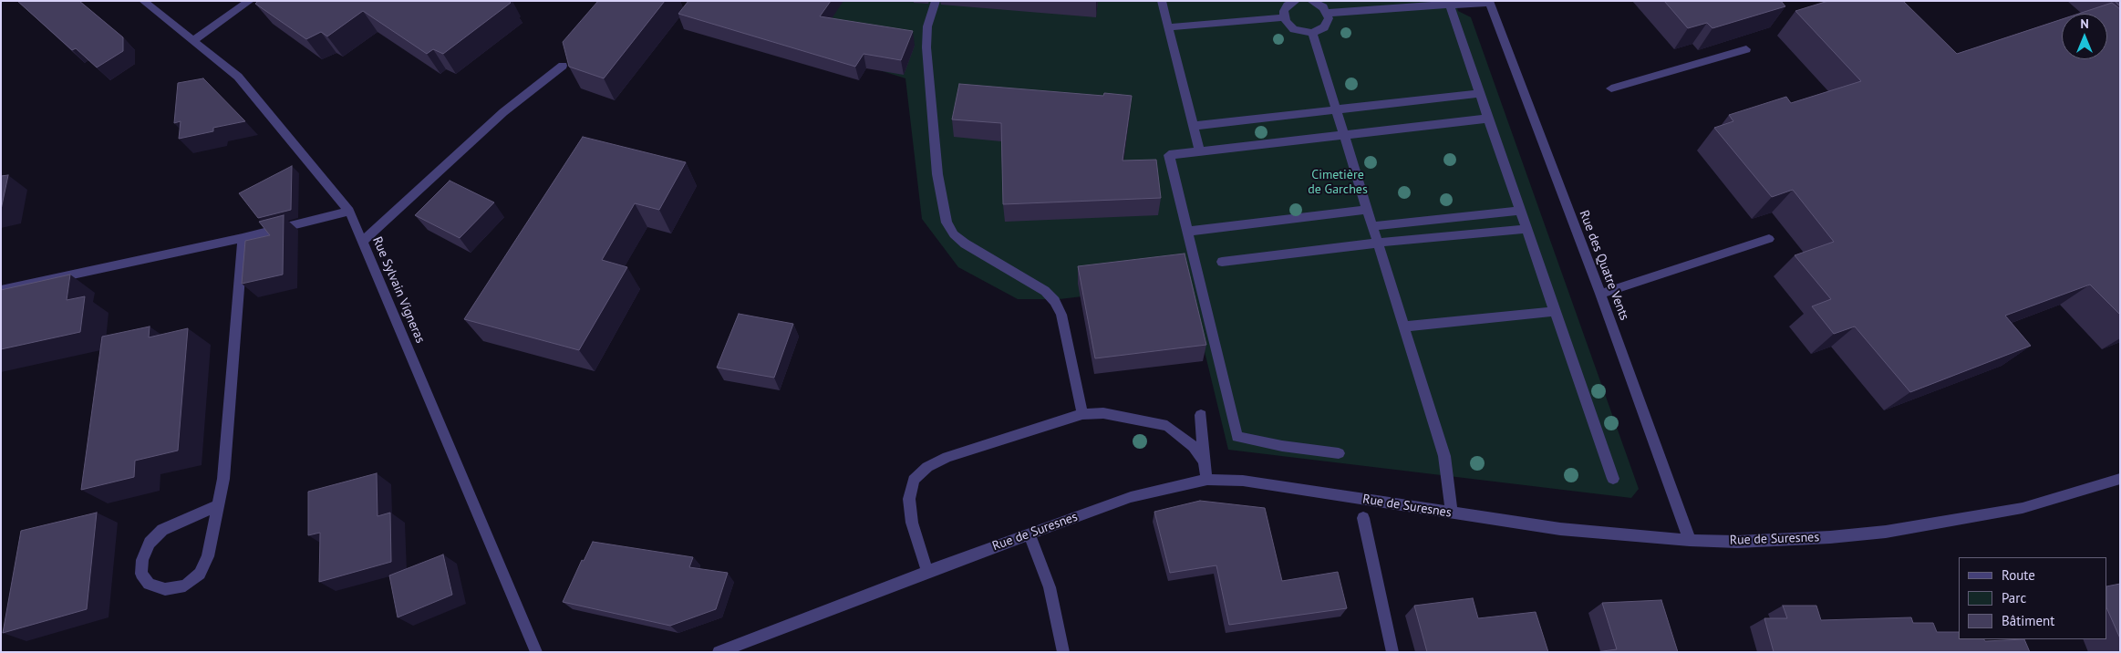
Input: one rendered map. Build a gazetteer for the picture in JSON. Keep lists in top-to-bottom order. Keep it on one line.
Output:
{"streets":{"street":["Rue des Quatre Vents","Rue Sylvain Vigneras","Rue de Suresnes"]},"crossings":[["Rue des Quatre Vents","Rue de Suresnes"]],"parks":["Cimetière de Garches"],"legend":["Route","Parc","Bâtiment"],"north":"top"}
